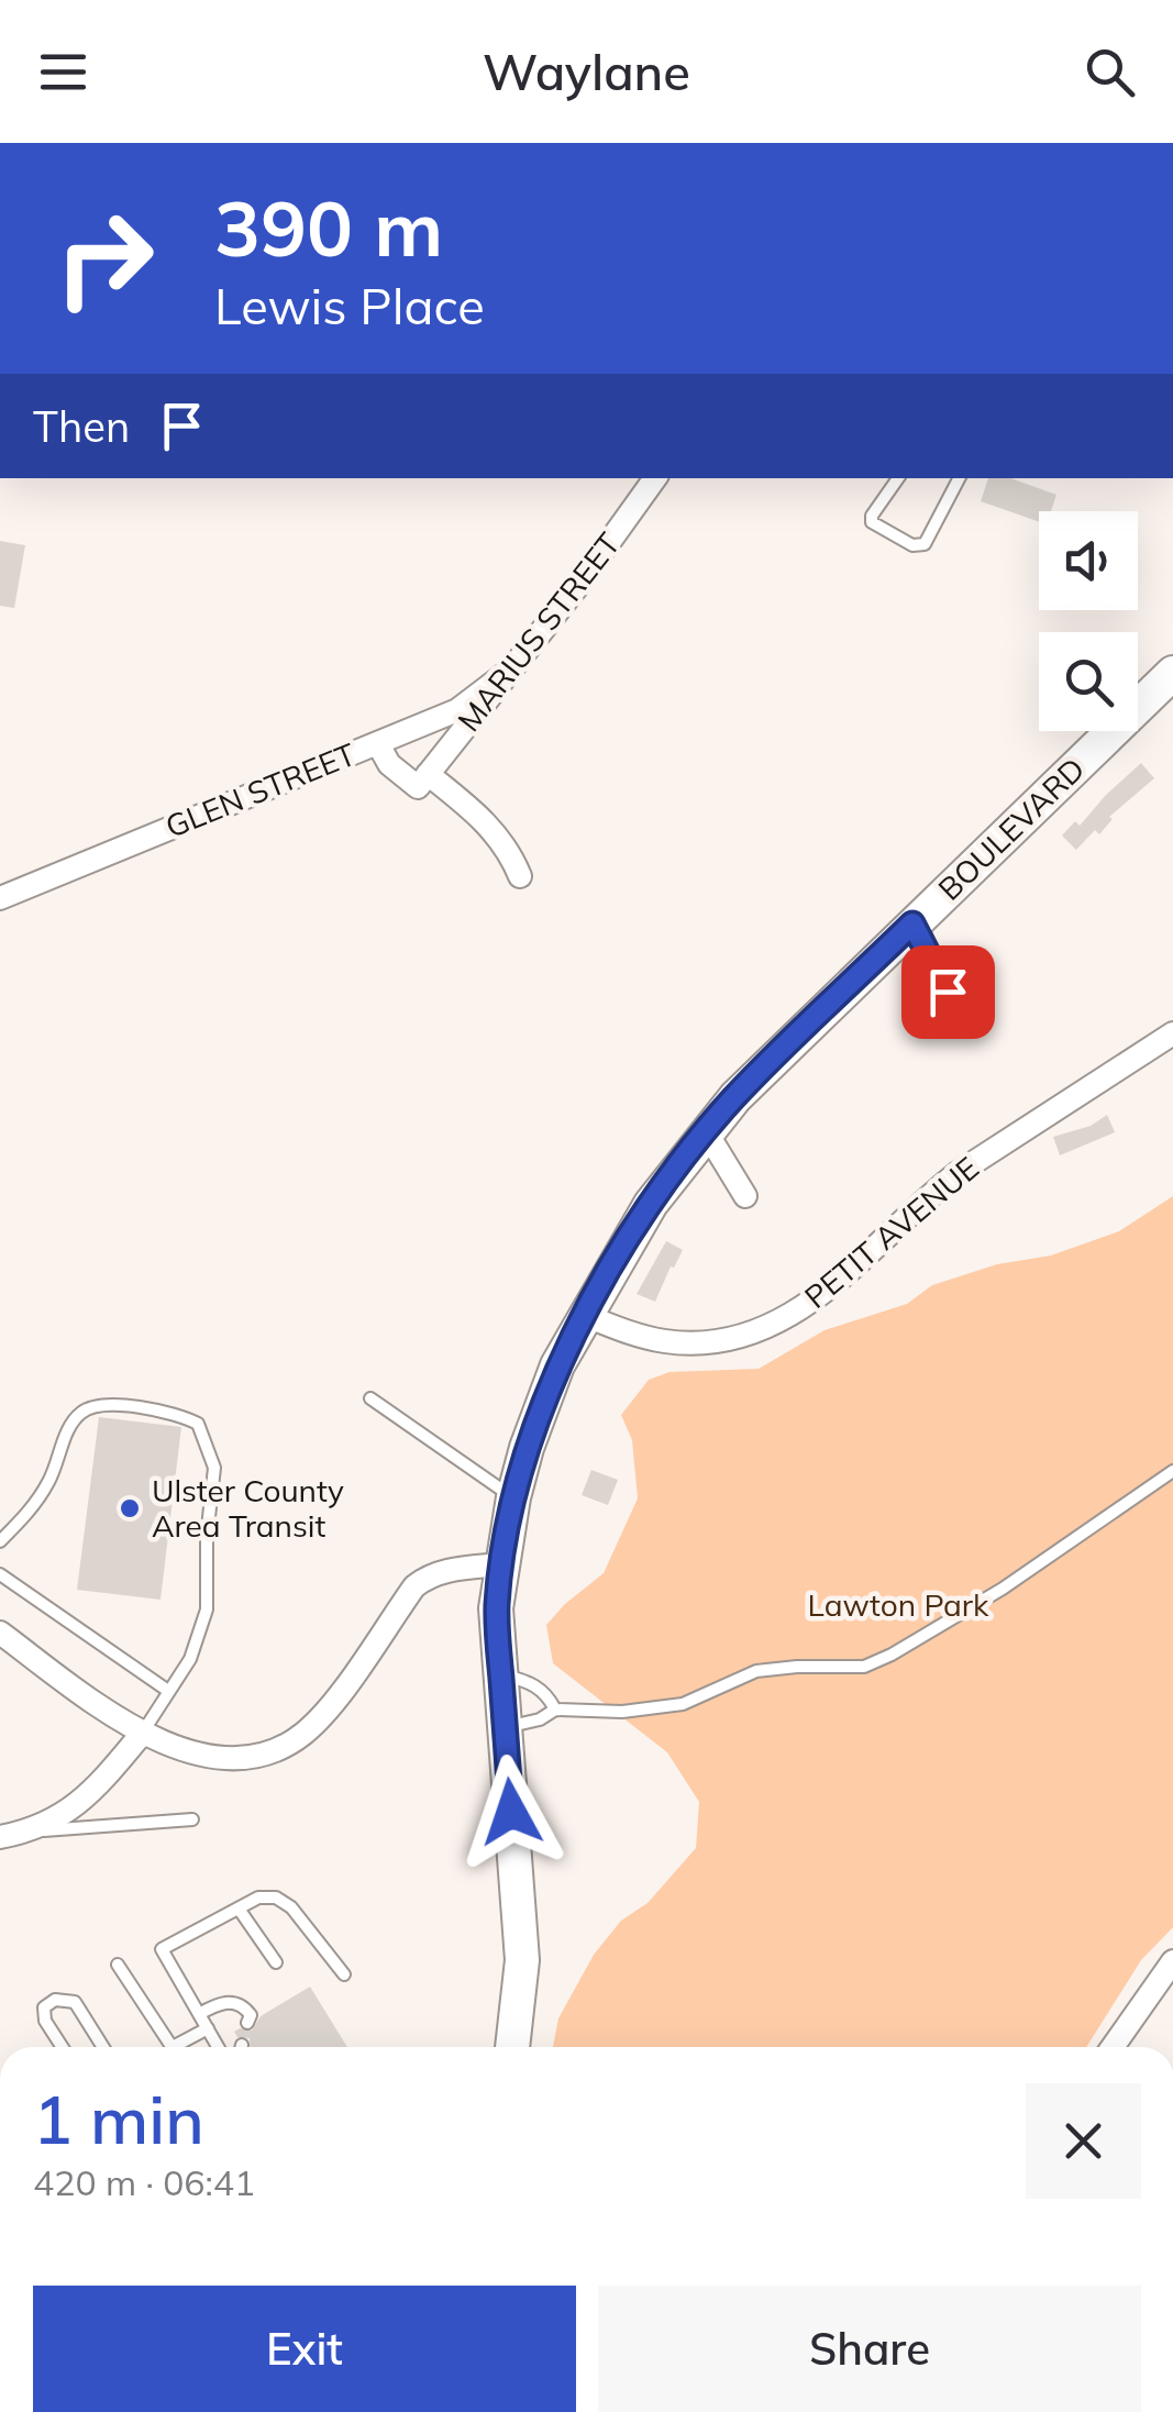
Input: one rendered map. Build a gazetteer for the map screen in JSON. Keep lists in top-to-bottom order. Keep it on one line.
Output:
{"streets":{"main road":["BOULEVARD"],"street":["MARIUS STREET","GLEN STREET","PETIT AVENUE"]},"crossings":[["MARIUS STREET","GLEN STREET"],["BOULEVARD","PETIT AVENUE"]],"parks":["Lawton Park"],"places":["Ulster County Area Transit"],"page":{"header":"Waylane","turn":["390 m","Lewis Place"],"then":"Then","heading":["1 min","420 m · 06:41"],"buttons":["Exit","Share"]}}
